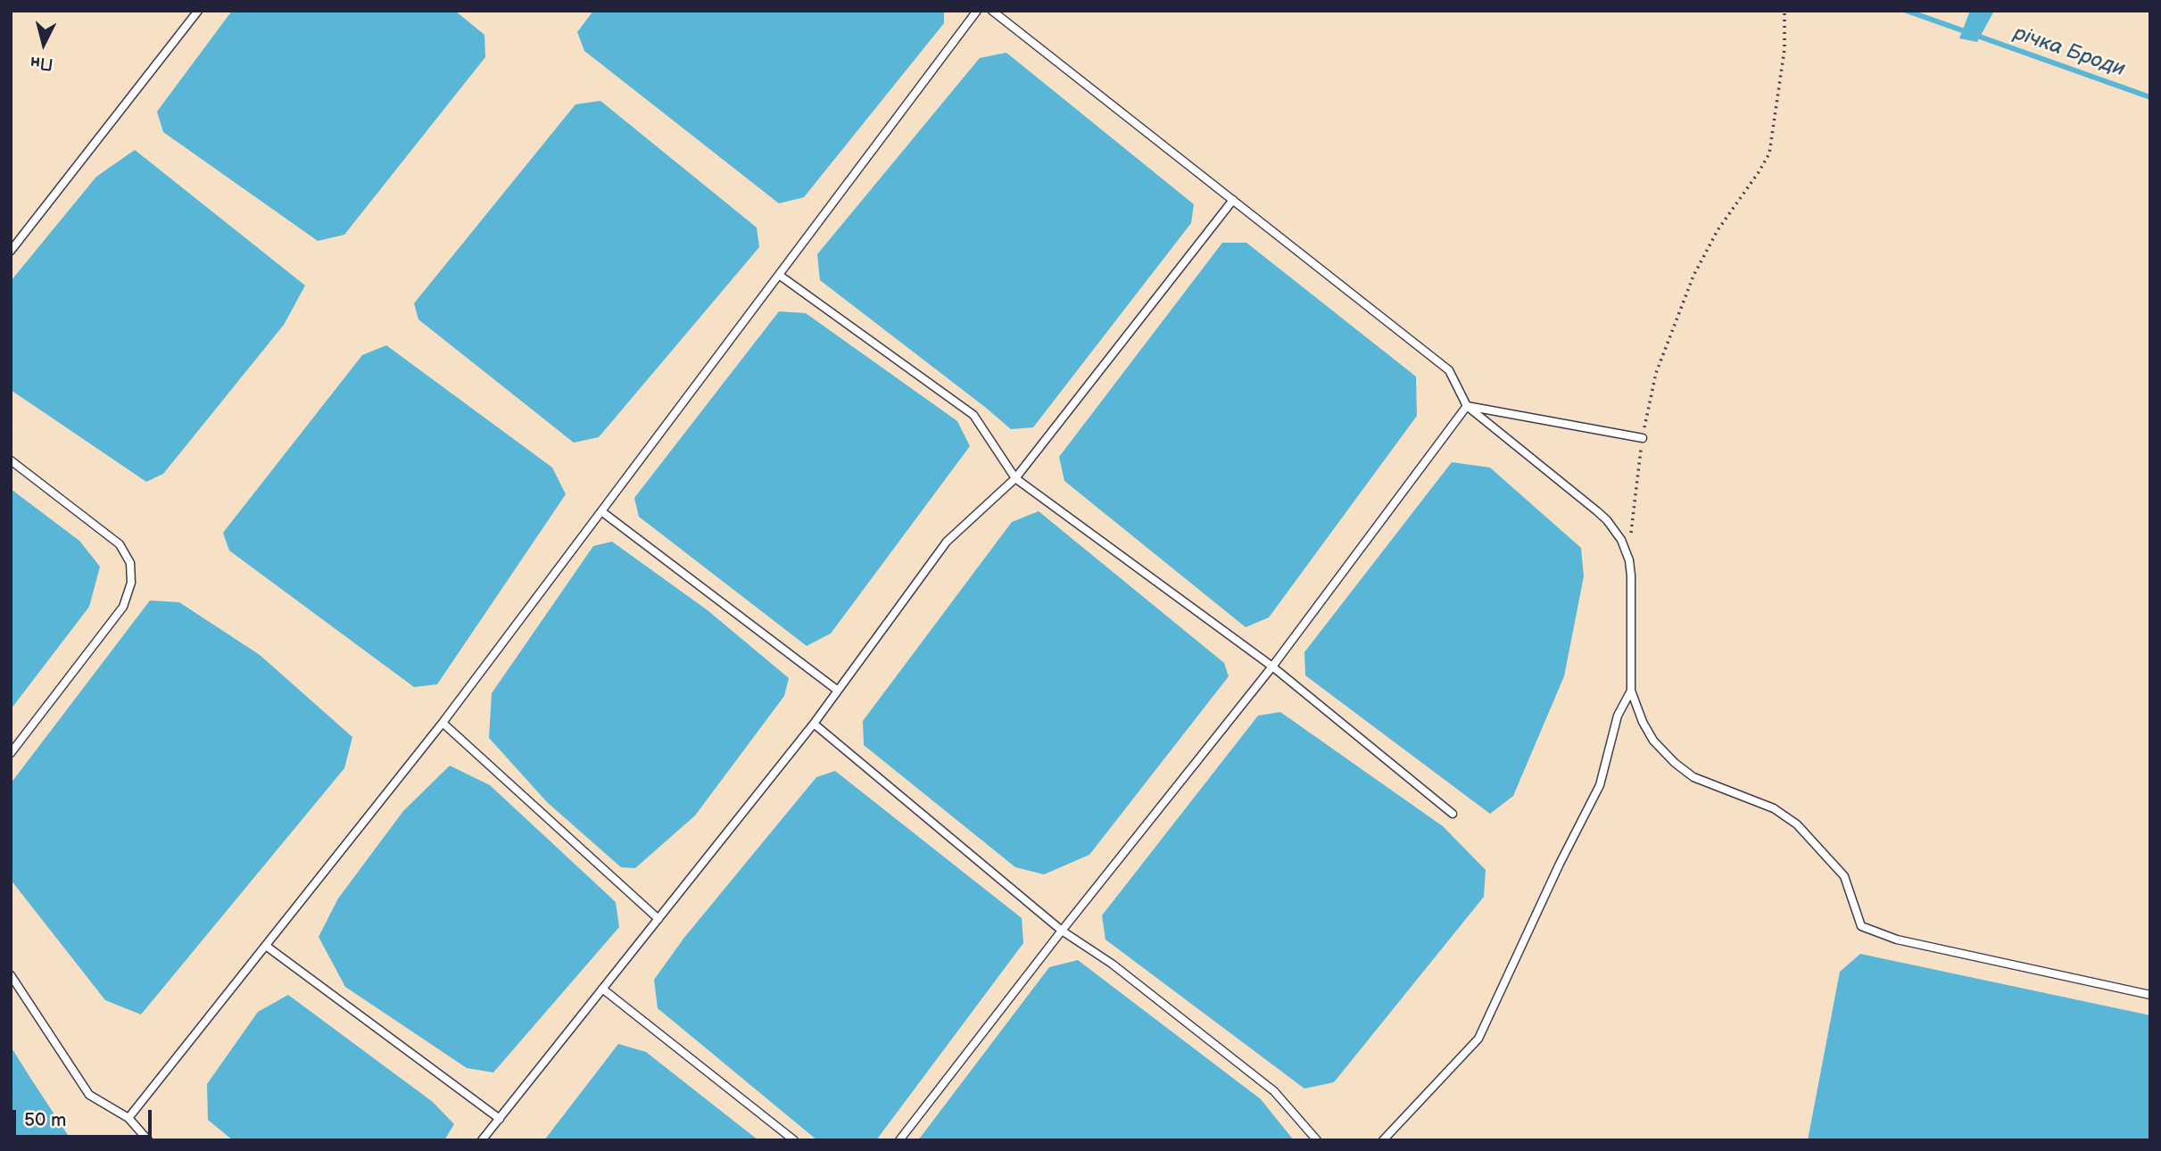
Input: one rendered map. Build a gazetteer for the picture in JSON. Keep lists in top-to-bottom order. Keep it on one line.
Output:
{"water":["річка Броди"],"scale_bar":"50 m","north":"bottom"}
